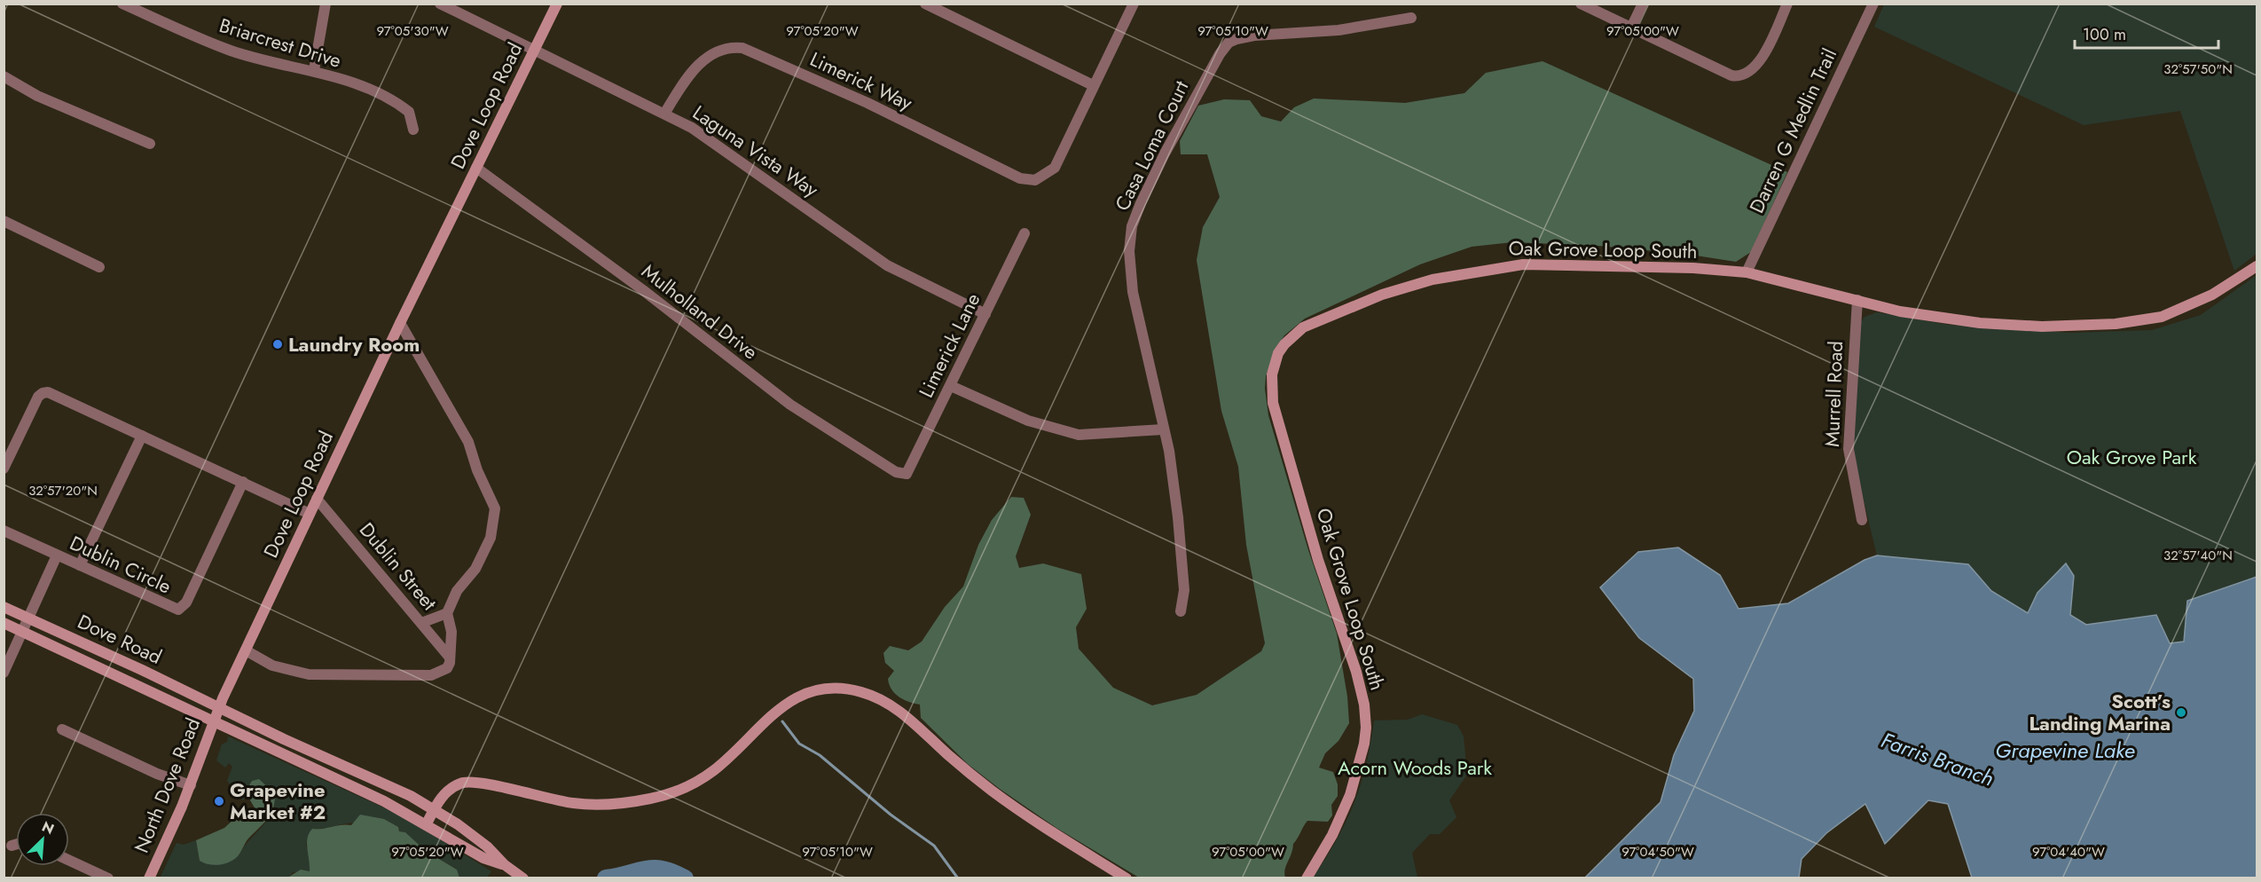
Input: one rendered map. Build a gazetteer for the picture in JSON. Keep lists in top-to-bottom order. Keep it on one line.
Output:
{"streets":{"street":["Briarcrest Drive","Limerick Way","Dove Loop Road","Darren G Medlin Trail","Casa Loma Court","Laguna Vista Way","Oak Grove Loop South","Mulholland Drive","Limerick Lane","Murrell Road","Dublin Circle","Dublin Street","Dove Road","North Dove Road"]},"crossings":[["Limerick Way","Laguna Vista Way"],["Dove Loop Road","Laguna Vista Way"],["Dove Loop Road","Mulholland Drive"],["Dove Loop Road","Dublin Street"],["Dove Loop Road","Dove Road"],["Dove Loop Road","North Dove Road"],["Darren G Medlin Trail","Oak Grove Loop South"],["Laguna Vista Way","Limerick Lane"],["Oak Grove Loop South","Murrell Road"],["Mulholland Drive","Limerick Lane"],["Dove Road","North Dove Road"]],"water":["Grapevine Lake","Farris Branch"],"parks":["Oak Grove Park","Acorn Woods Park"],"places":["Laundry Room","Scott’s Landing Marina","Grapevine Market #2"],"scale_bar":"100 m","north":"top right","coordinates":["97°05'30\"W","97°05'20\"W","97°05'10\"W","97°05'00\"W","32°57'50\"N","32°57'20\"N","32°57'40\"N","97°04'50\"W","97°04'40\"W"]}
